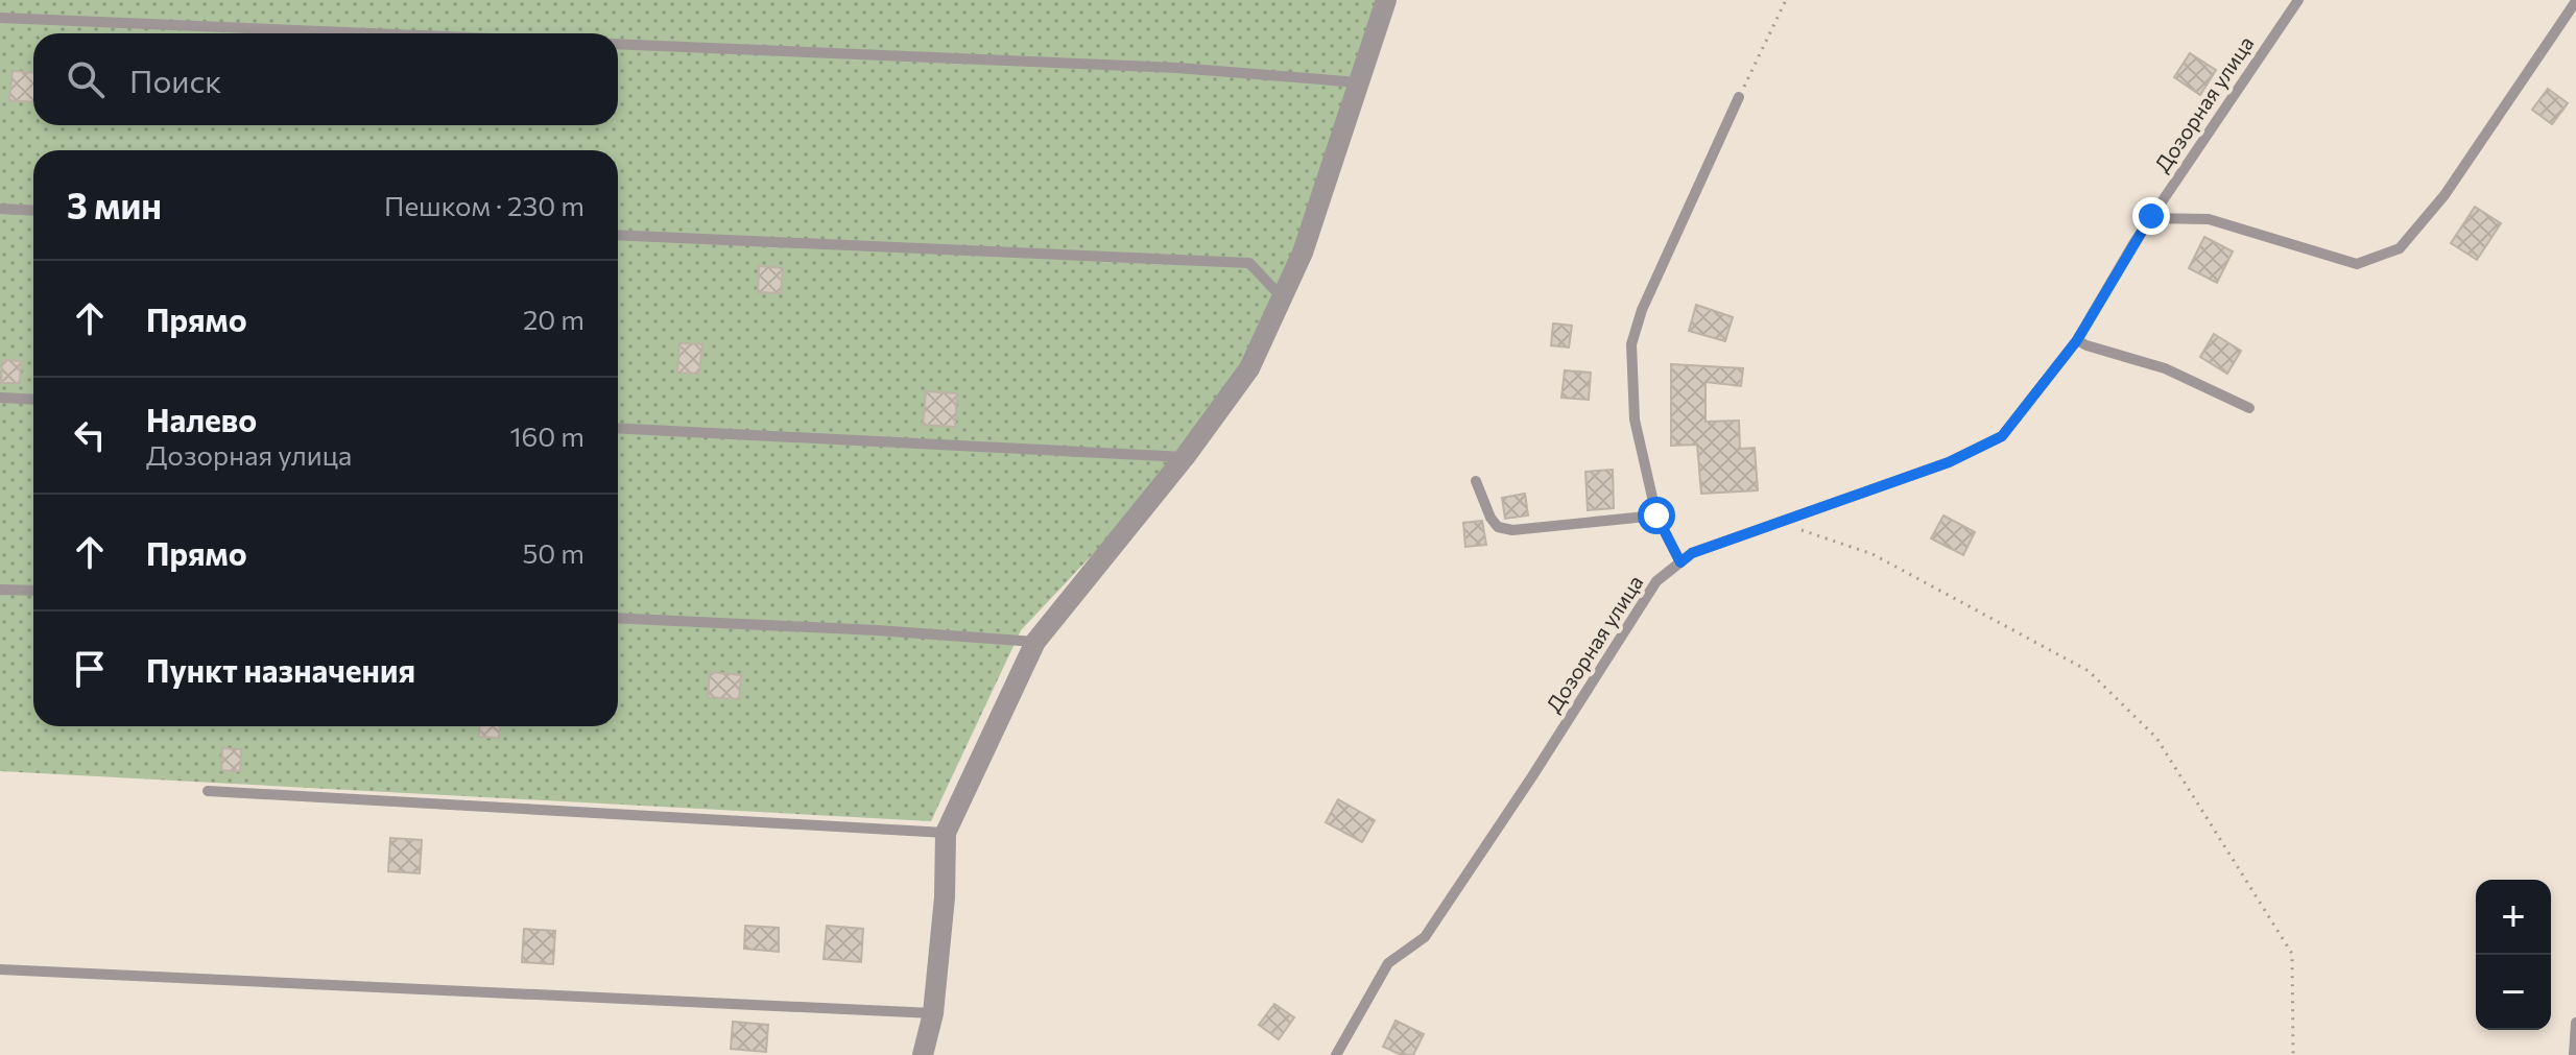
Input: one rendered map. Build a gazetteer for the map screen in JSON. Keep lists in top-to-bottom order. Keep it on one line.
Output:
{"streets":{"lane":["Дозорная улица"]},"page":{"search":"Поиск","heading":["3 мин","Пешком · 230 m"],"list":[["Прямо","20 m"],["Налево","Дозорная улица","160 m"],["Прямо","50 m"],"Пункт назначения"],"map_buttons":["+","−"]}}
